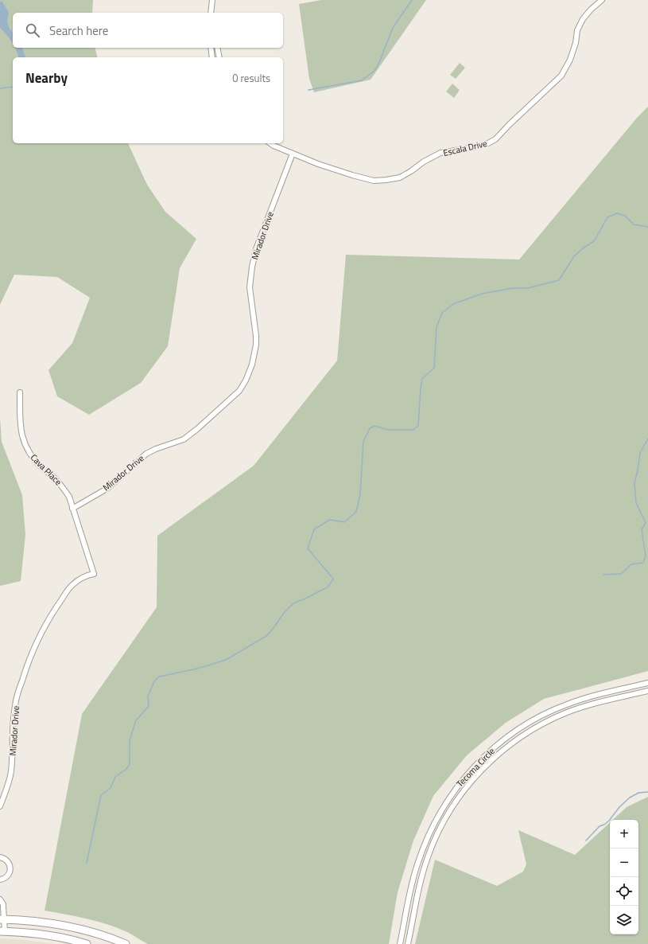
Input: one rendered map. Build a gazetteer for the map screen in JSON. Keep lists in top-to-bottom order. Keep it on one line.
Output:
{"streets":{"street":["Escala Drive","Mirador Drive","Cava Place","Tecoma Circle"]},"crossings":[["Escala Drive","Mirador Drive"],["Mirador Drive","Cava Place"]],"page":{"search":"Search here","heading":["Nearby","0 results"],"map_buttons":["+","−"]}}
